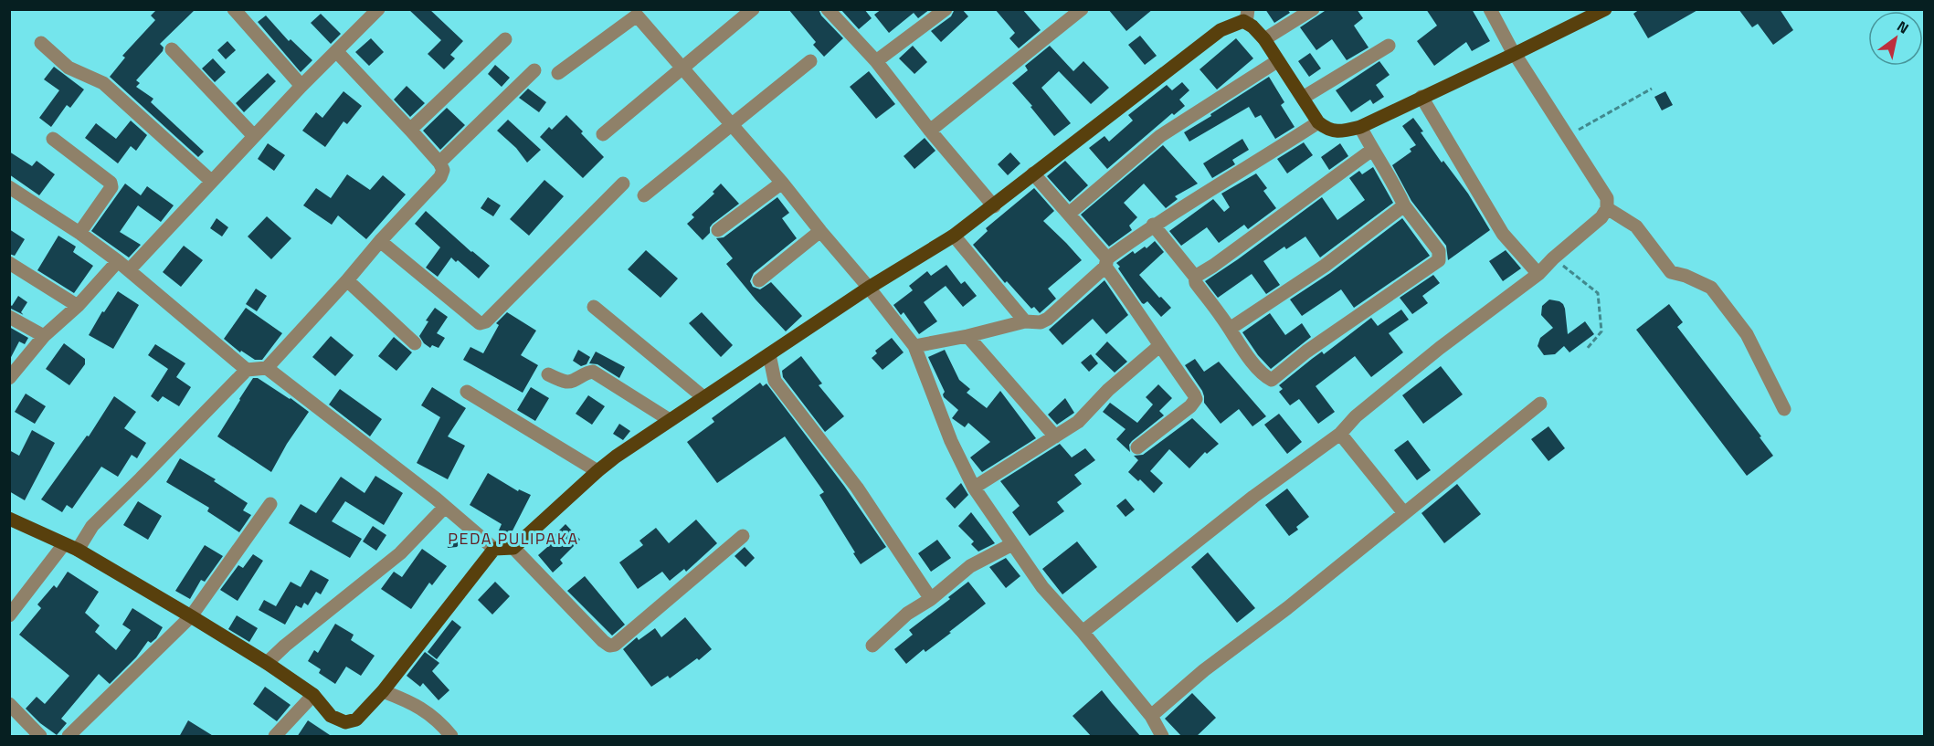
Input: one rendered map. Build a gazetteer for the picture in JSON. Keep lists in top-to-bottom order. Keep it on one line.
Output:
{"districts":["PEDA PULIPAKA"],"north":"top right"}
